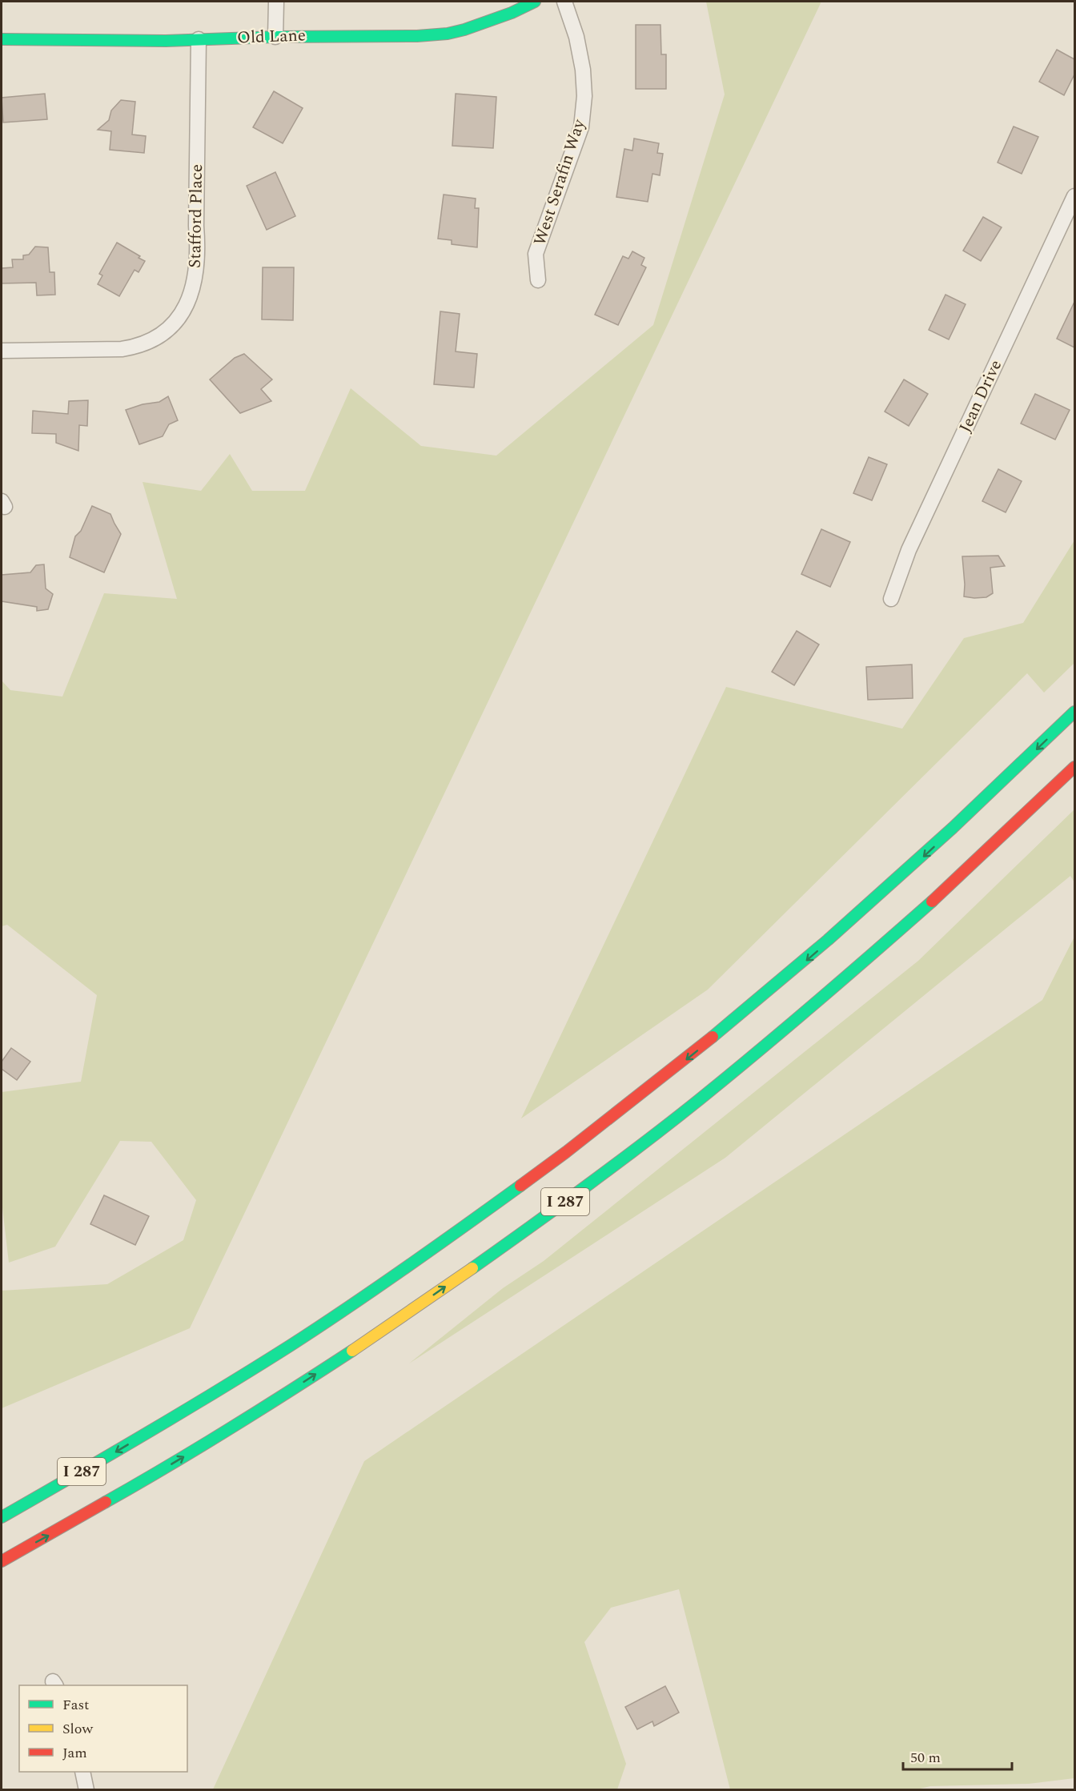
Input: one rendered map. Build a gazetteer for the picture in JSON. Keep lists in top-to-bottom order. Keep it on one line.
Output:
{"streets":{"main road":["Old Lane","I 287"],"street":["West Serafin Way","Stafford Place","Jean Drive"]},"crossings":[["Old Lane","Stafford Place"]],"legend":["Fast","Slow","Jam"],"scale_bar":"50 m"}
